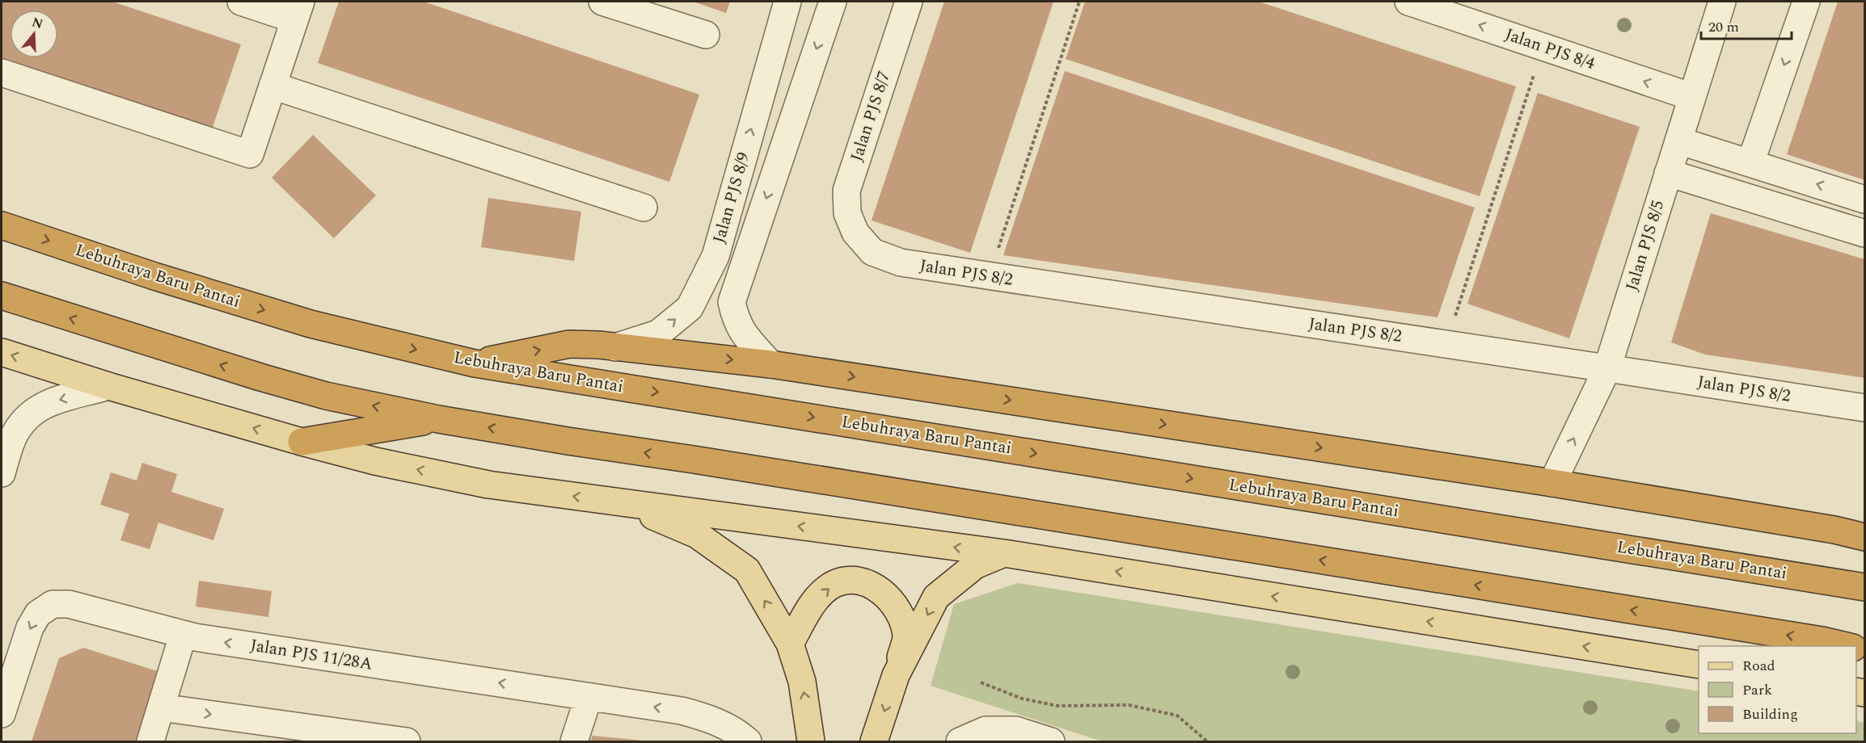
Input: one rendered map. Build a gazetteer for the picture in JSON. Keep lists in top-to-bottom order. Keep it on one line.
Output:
{"streets":{"highway":["Lebuhraya Baru Pantai"],"street":["Jalan PJS 8/4","Jalan PJS 8/7","Jalan PJS 8/9","Jalan PJS 8/5","Jalan PJS 8/2","Jalan PJS 11/28A"]},"crossings":[["Jalan PJS 8/4","Jalan PJS 8/5"],["Jalan PJS 8/7","Jalan PJS 8/2"],["Jalan PJS 8/5","Jalan PJS 8/2"]],"one_way":["Jalan PJS 8/4"],"legend":["Road","Park","Building"],"scale_bar":"20 m","north":"top"}
